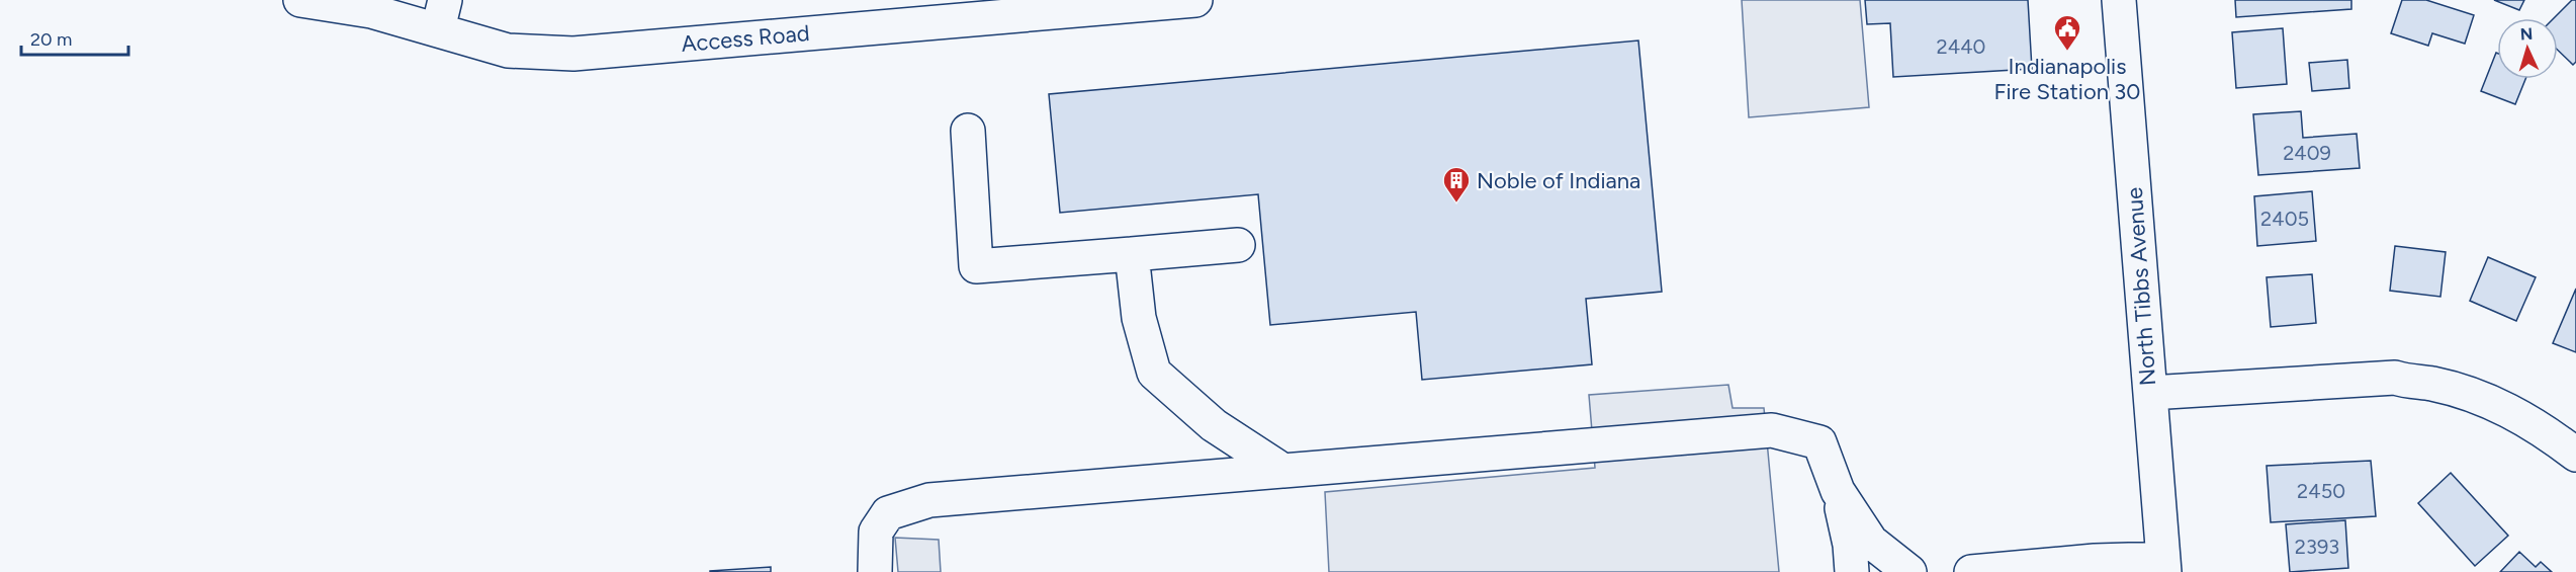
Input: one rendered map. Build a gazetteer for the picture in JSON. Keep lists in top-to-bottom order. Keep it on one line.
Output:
{"streets":{"street":["Access Road","North Tibbs Avenue"]},"places":{"public building":["Indianapolis Fire Station 30"],"building":["Noble of Indiana"]},"house_numbers":["2440","2409","2405","2450","2393"],"scale_bar":"20 m","north":"top"}
